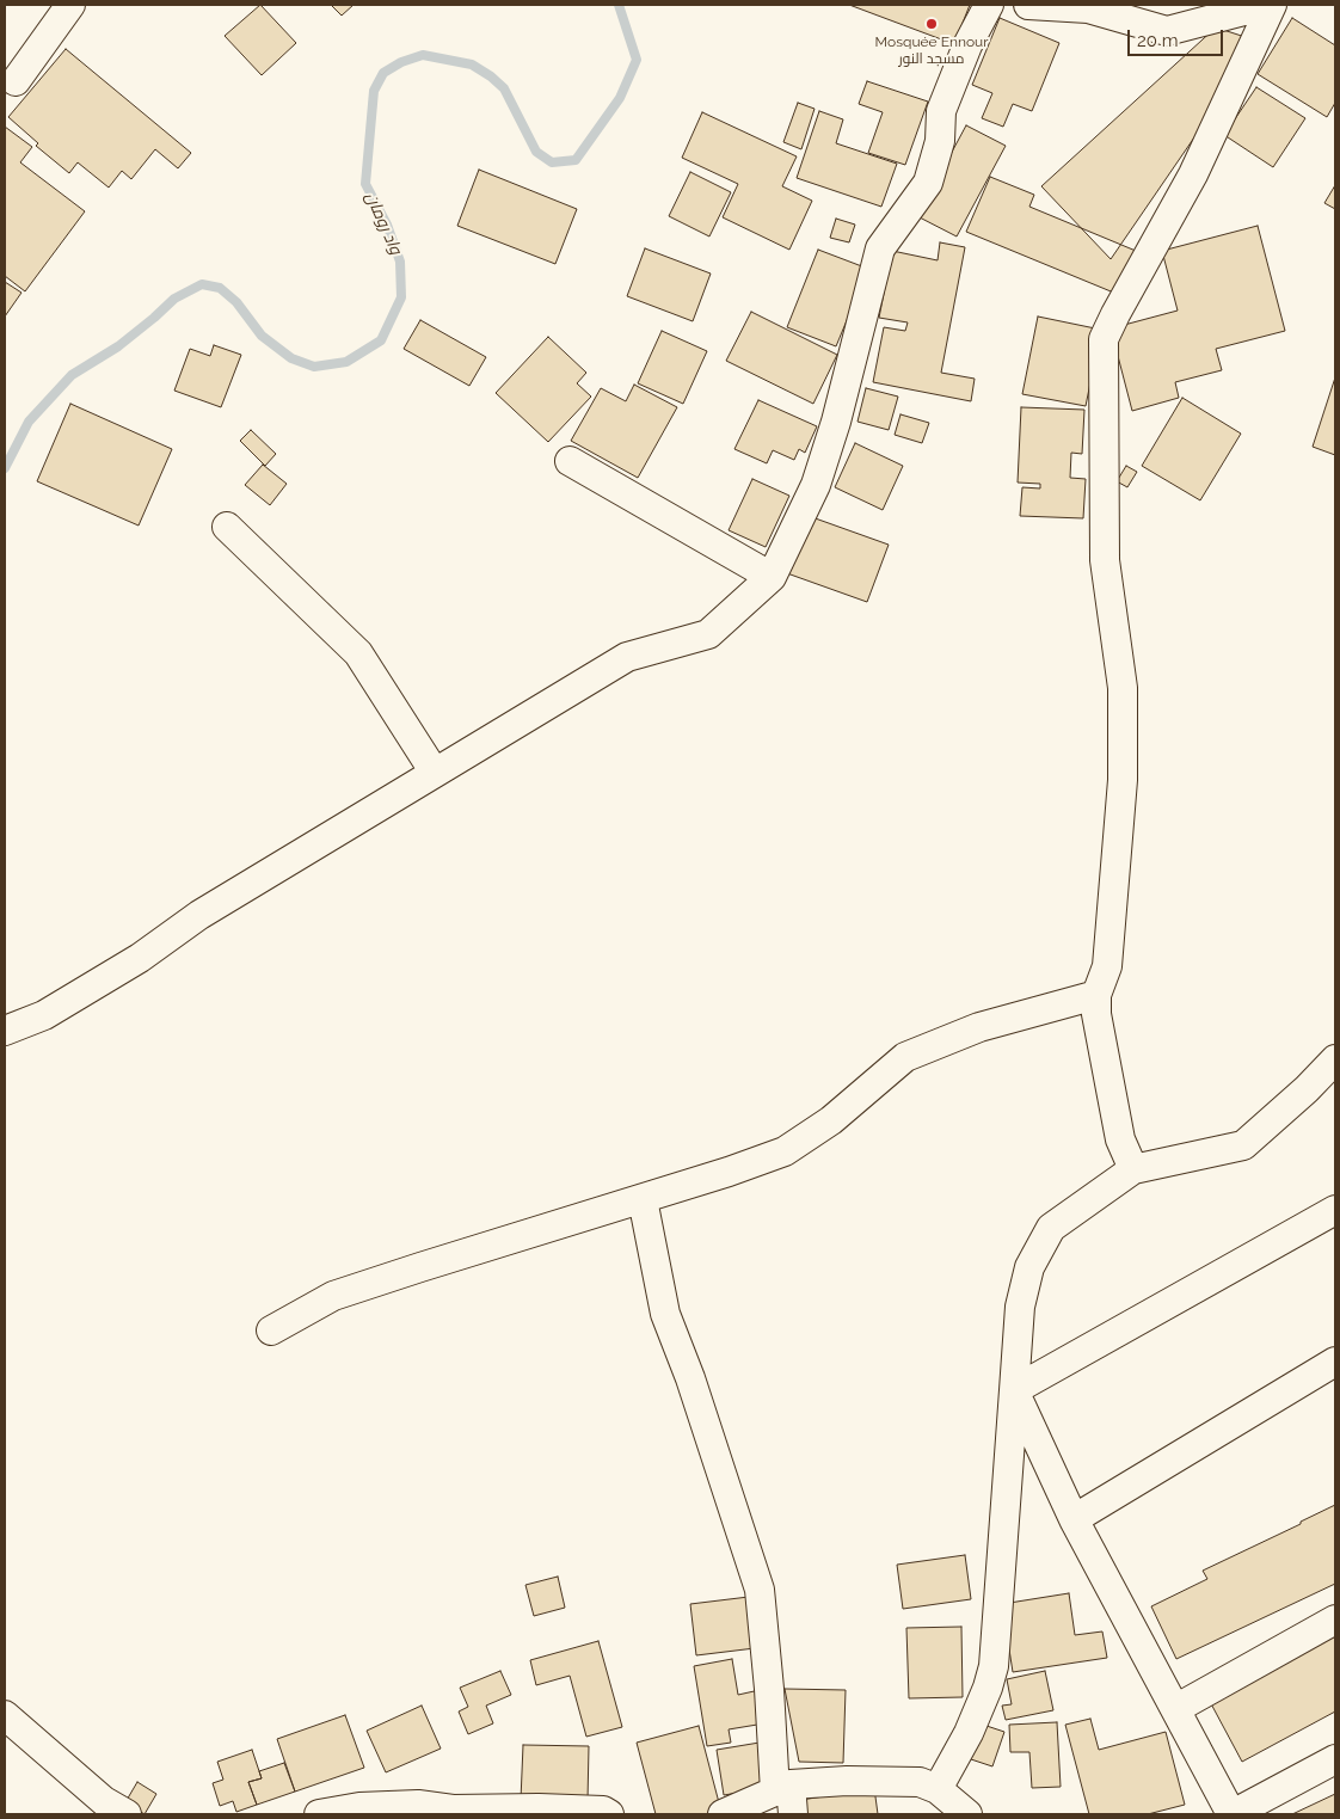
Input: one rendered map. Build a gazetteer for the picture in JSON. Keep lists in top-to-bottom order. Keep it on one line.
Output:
{"water":["واد رومان"],"places":["Mosquée Ennour مسجد النور"],"scale_bar":"20 m"}
